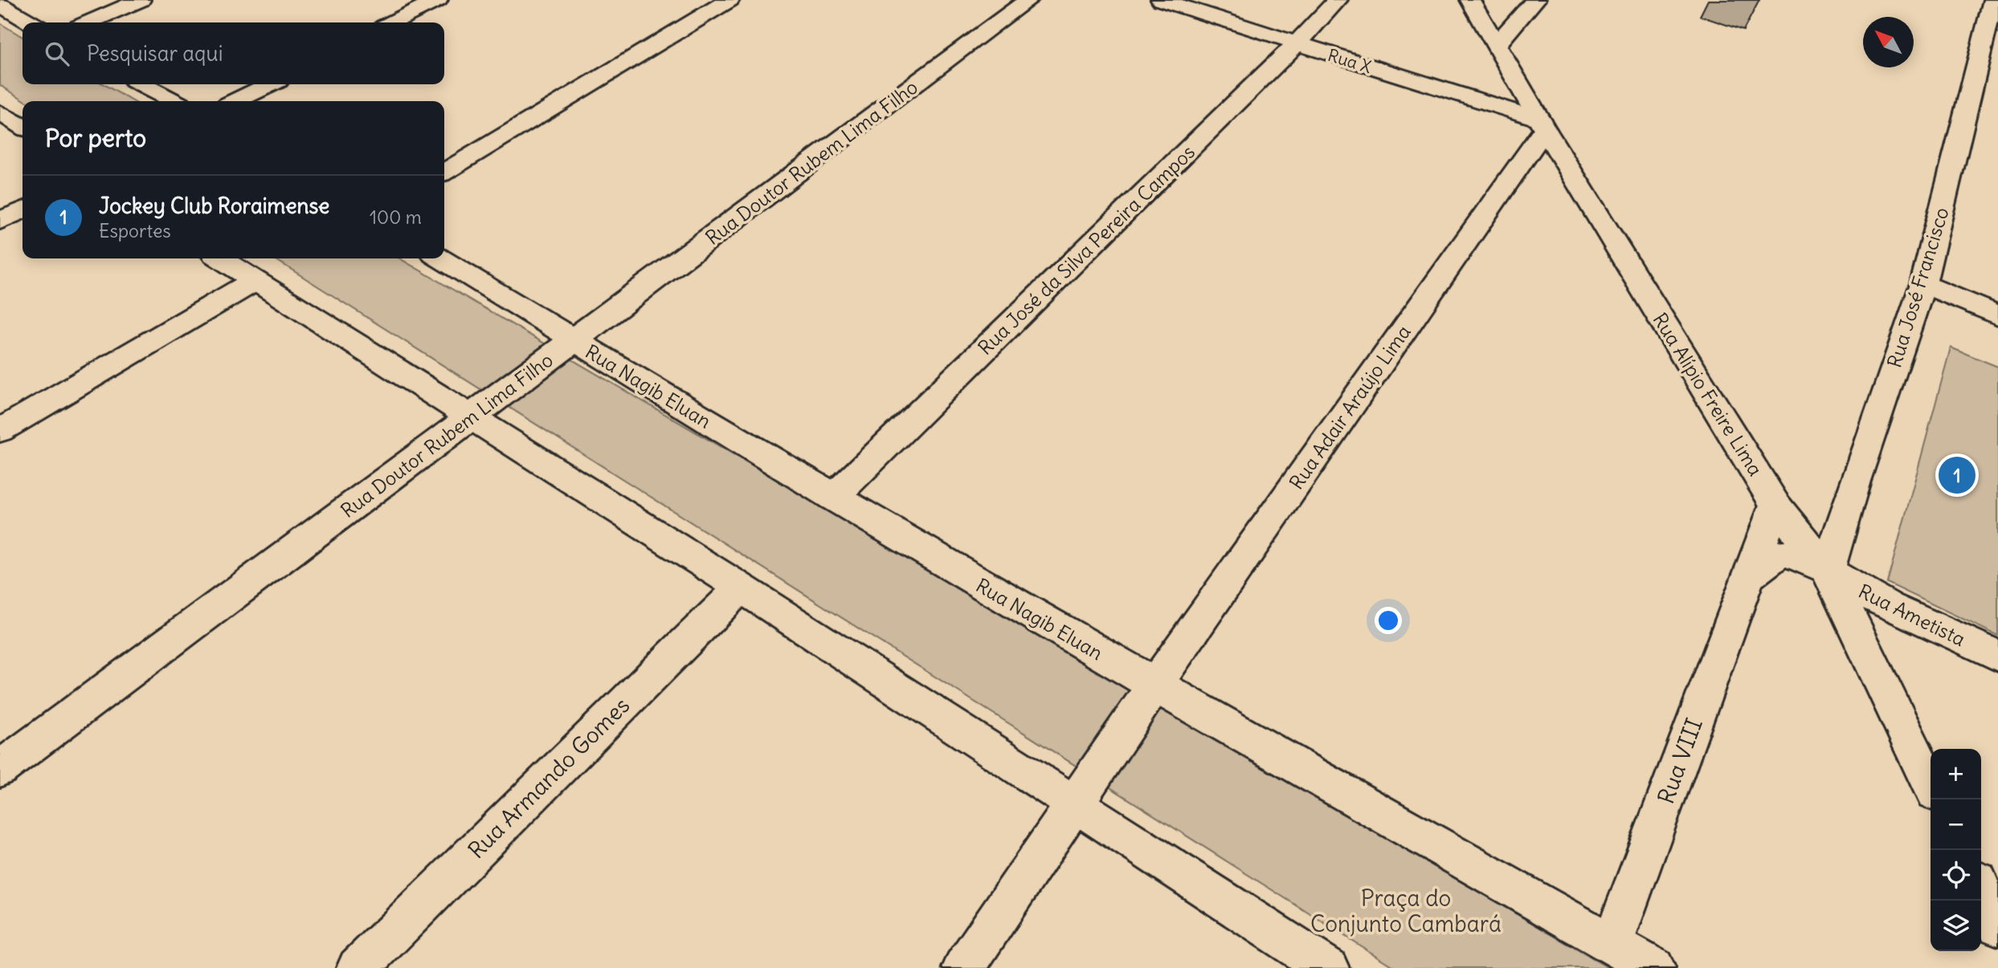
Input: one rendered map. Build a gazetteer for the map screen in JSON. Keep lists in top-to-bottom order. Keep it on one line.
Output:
{"streets":{"street":["Rua X","Rua Doutor Rubem Lima Filho","Rua José da Silva Pereira Campos","Rua José Francisco","Rua Nagib Eluan","Rua Alípio Freire Lima","Rua Adair Araújo Lima","Rua Ametista","Rua VIII","Rua Armando Gomes"]},"crossings":[["Rua X","Rua José da Silva Pereira Campos"],["Rua X","Rua Alípio Freire Lima"],["Rua X","Rua Adair Araújo Lima"],["Rua Doutor Rubem Lima Filho","Rua Nagib Eluan"],["Rua José da Silva Pereira Campos","Rua Nagib Eluan"],["Rua José Francisco","Rua Alípio Freire Lima"],["Rua José Francisco","Rua Ametista"],["Rua José Francisco","Rua VIII"],["Rua Nagib Eluan","Rua Adair Araújo Lima"],["Rua Nagib Eluan","Rua VIII"],["Rua Alípio Freire Lima","Rua Adair Araújo Lima"],["Rua Alípio Freire Lima","Rua Ametista"],["Rua Alípio Freire Lima","Rua VIII"],["Rua Ametista","Rua VIII"]],"parks":["Praça do Conjunto Cambará"],"north":"top left","page":{"search":"Pesquisar aqui","heading":"Por perto","list":[{"mark":"1","name":"Jockey Club Roraimense","note":"Esportes","value":"100 m"}],"pins":"1","map_buttons":["+","−"]}}
